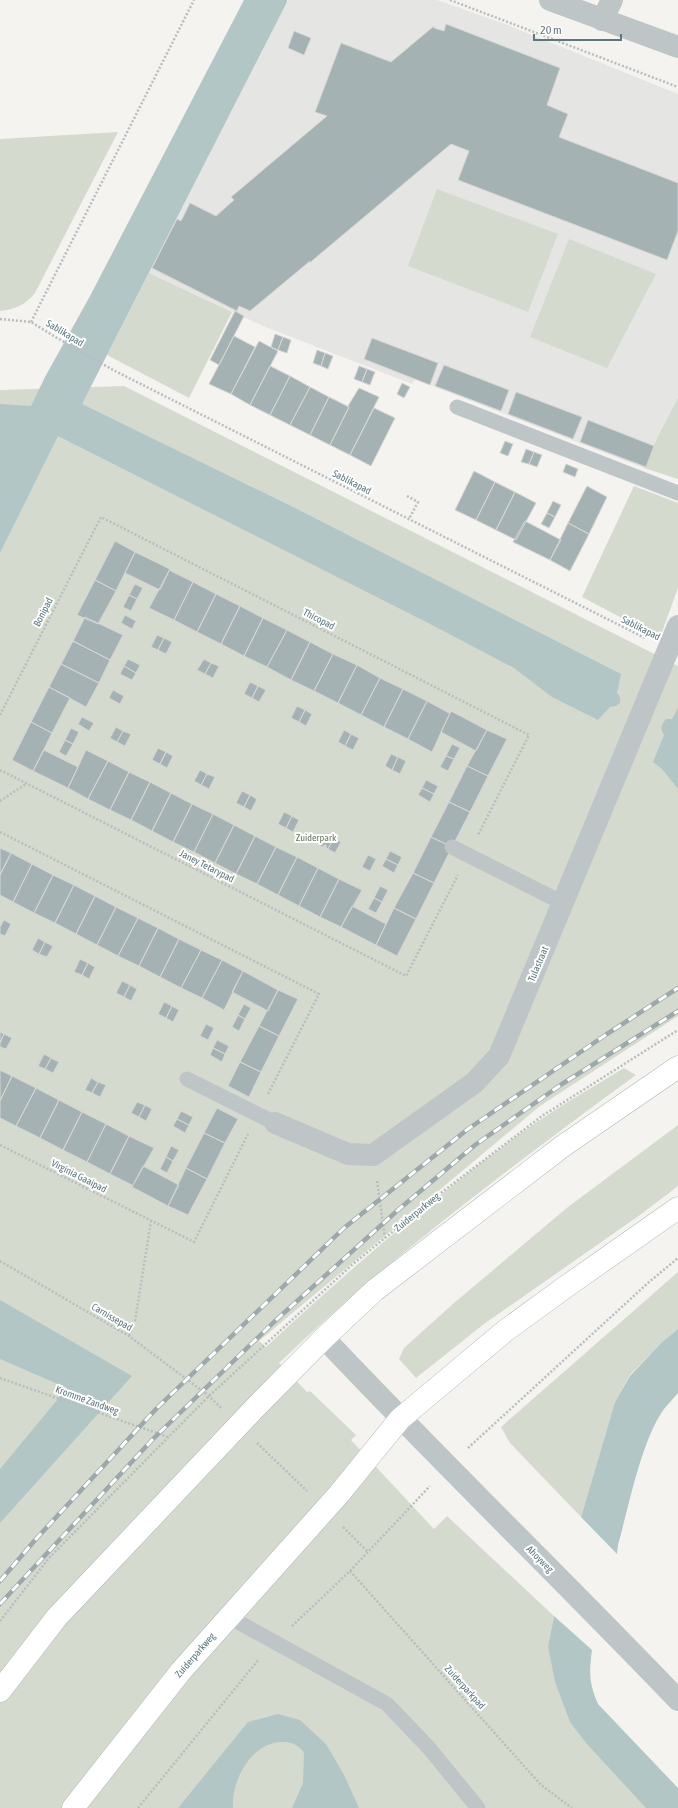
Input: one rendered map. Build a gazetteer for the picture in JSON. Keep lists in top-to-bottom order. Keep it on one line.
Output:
{"streets":{"main road":["Zuiderparkweg"],"street":["Tulastraat","Ahoyweg"],"path":["Sablikapad","Bonipad","Thicopad","Janey Tetarypad","Virginia Gaaipad","Carnissepad","Kromme Zandweg","Zuiderparkpad"]},"crossings":[["Sablikapad","Tulastraat"],["Bonipad","Thicopad"],["Virginia Gaaipad","Carnissepad"],["Zuiderparkweg","Carnissepad"],["Zuiderparkweg","Kromme Zandweg"],["Zuiderparkweg","Ahoyweg"]],"parks":["Zuiderpark"],"scale_bar":"20 m"}
